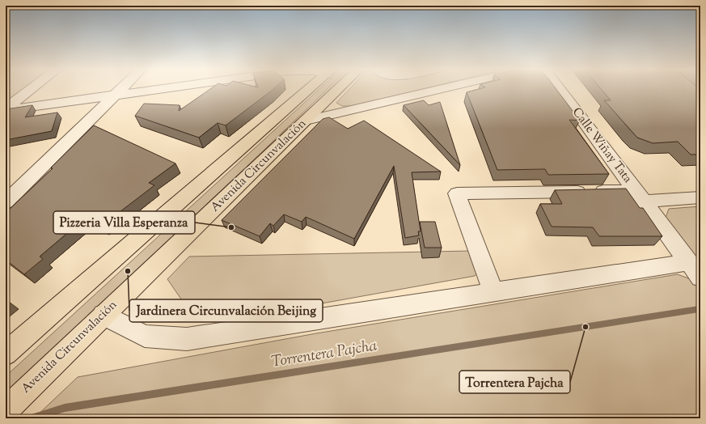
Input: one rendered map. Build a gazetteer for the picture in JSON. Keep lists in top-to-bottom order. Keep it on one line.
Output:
{"streets":{"highway":["Avenida Circunvalación"],"street":["Calle Wiñay Tata"]},"water":["Torrentera Pajcha"],"places":["Pizzeria Villa Esperanza","Jardinera Circunvalación Beijing","Torrentera Pajcha"]}
